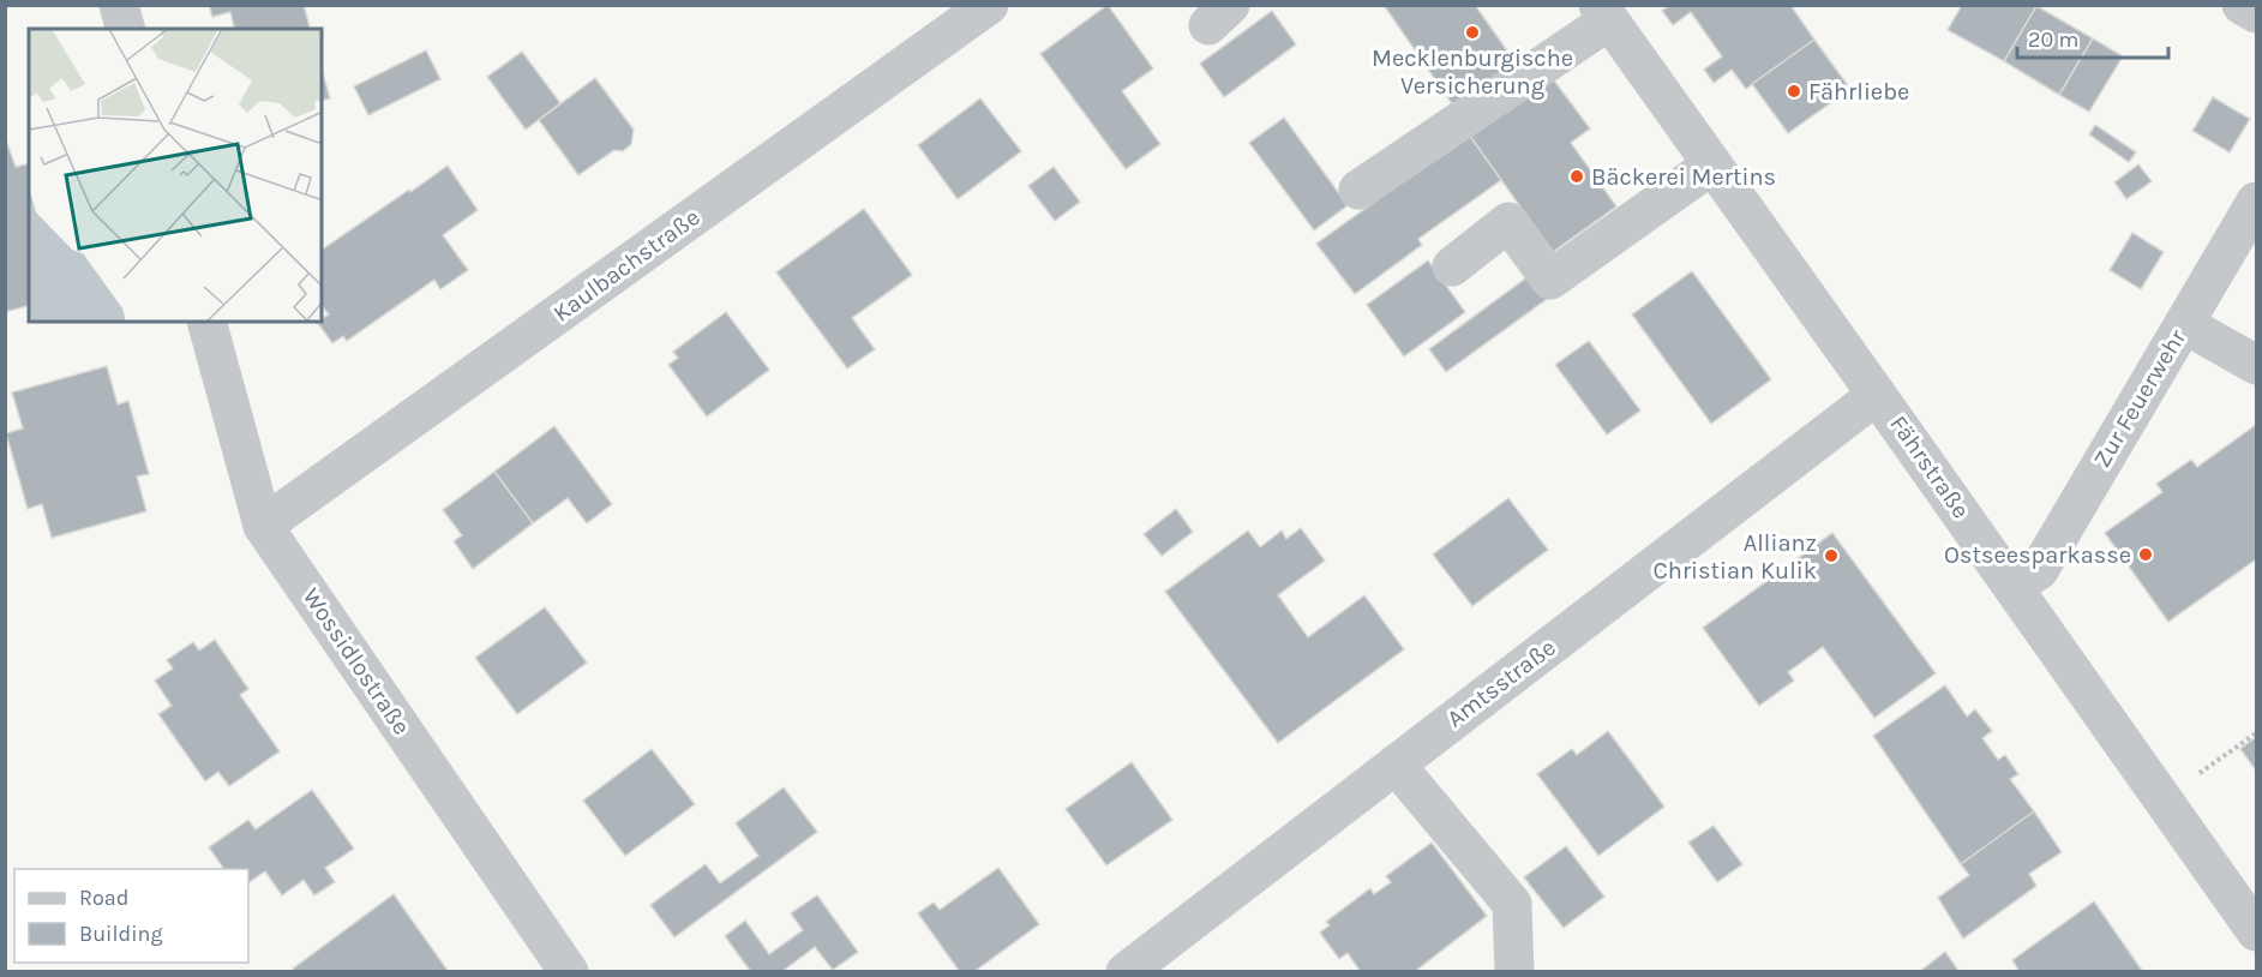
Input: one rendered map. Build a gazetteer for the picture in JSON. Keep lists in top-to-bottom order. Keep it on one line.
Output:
{"streets":{"street":["Kaulbachstraße","Zur Feuerwehr","Fährstraße","Wossidlostraße","Amtsstraße"]},"crossings":[["Kaulbachstraße","Wossidlostraße"],["Zur Feuerwehr","Fährstraße"],["Fährstraße","Amtsstraße"]],"places":["Mecklenburgische Versicherung","Fährliebe","Bäckerei Mertins","Ostseesparkasse","Allianz Christian Kulik"],"legend":["Road","Building"],"scale_bar":"20 m"}
